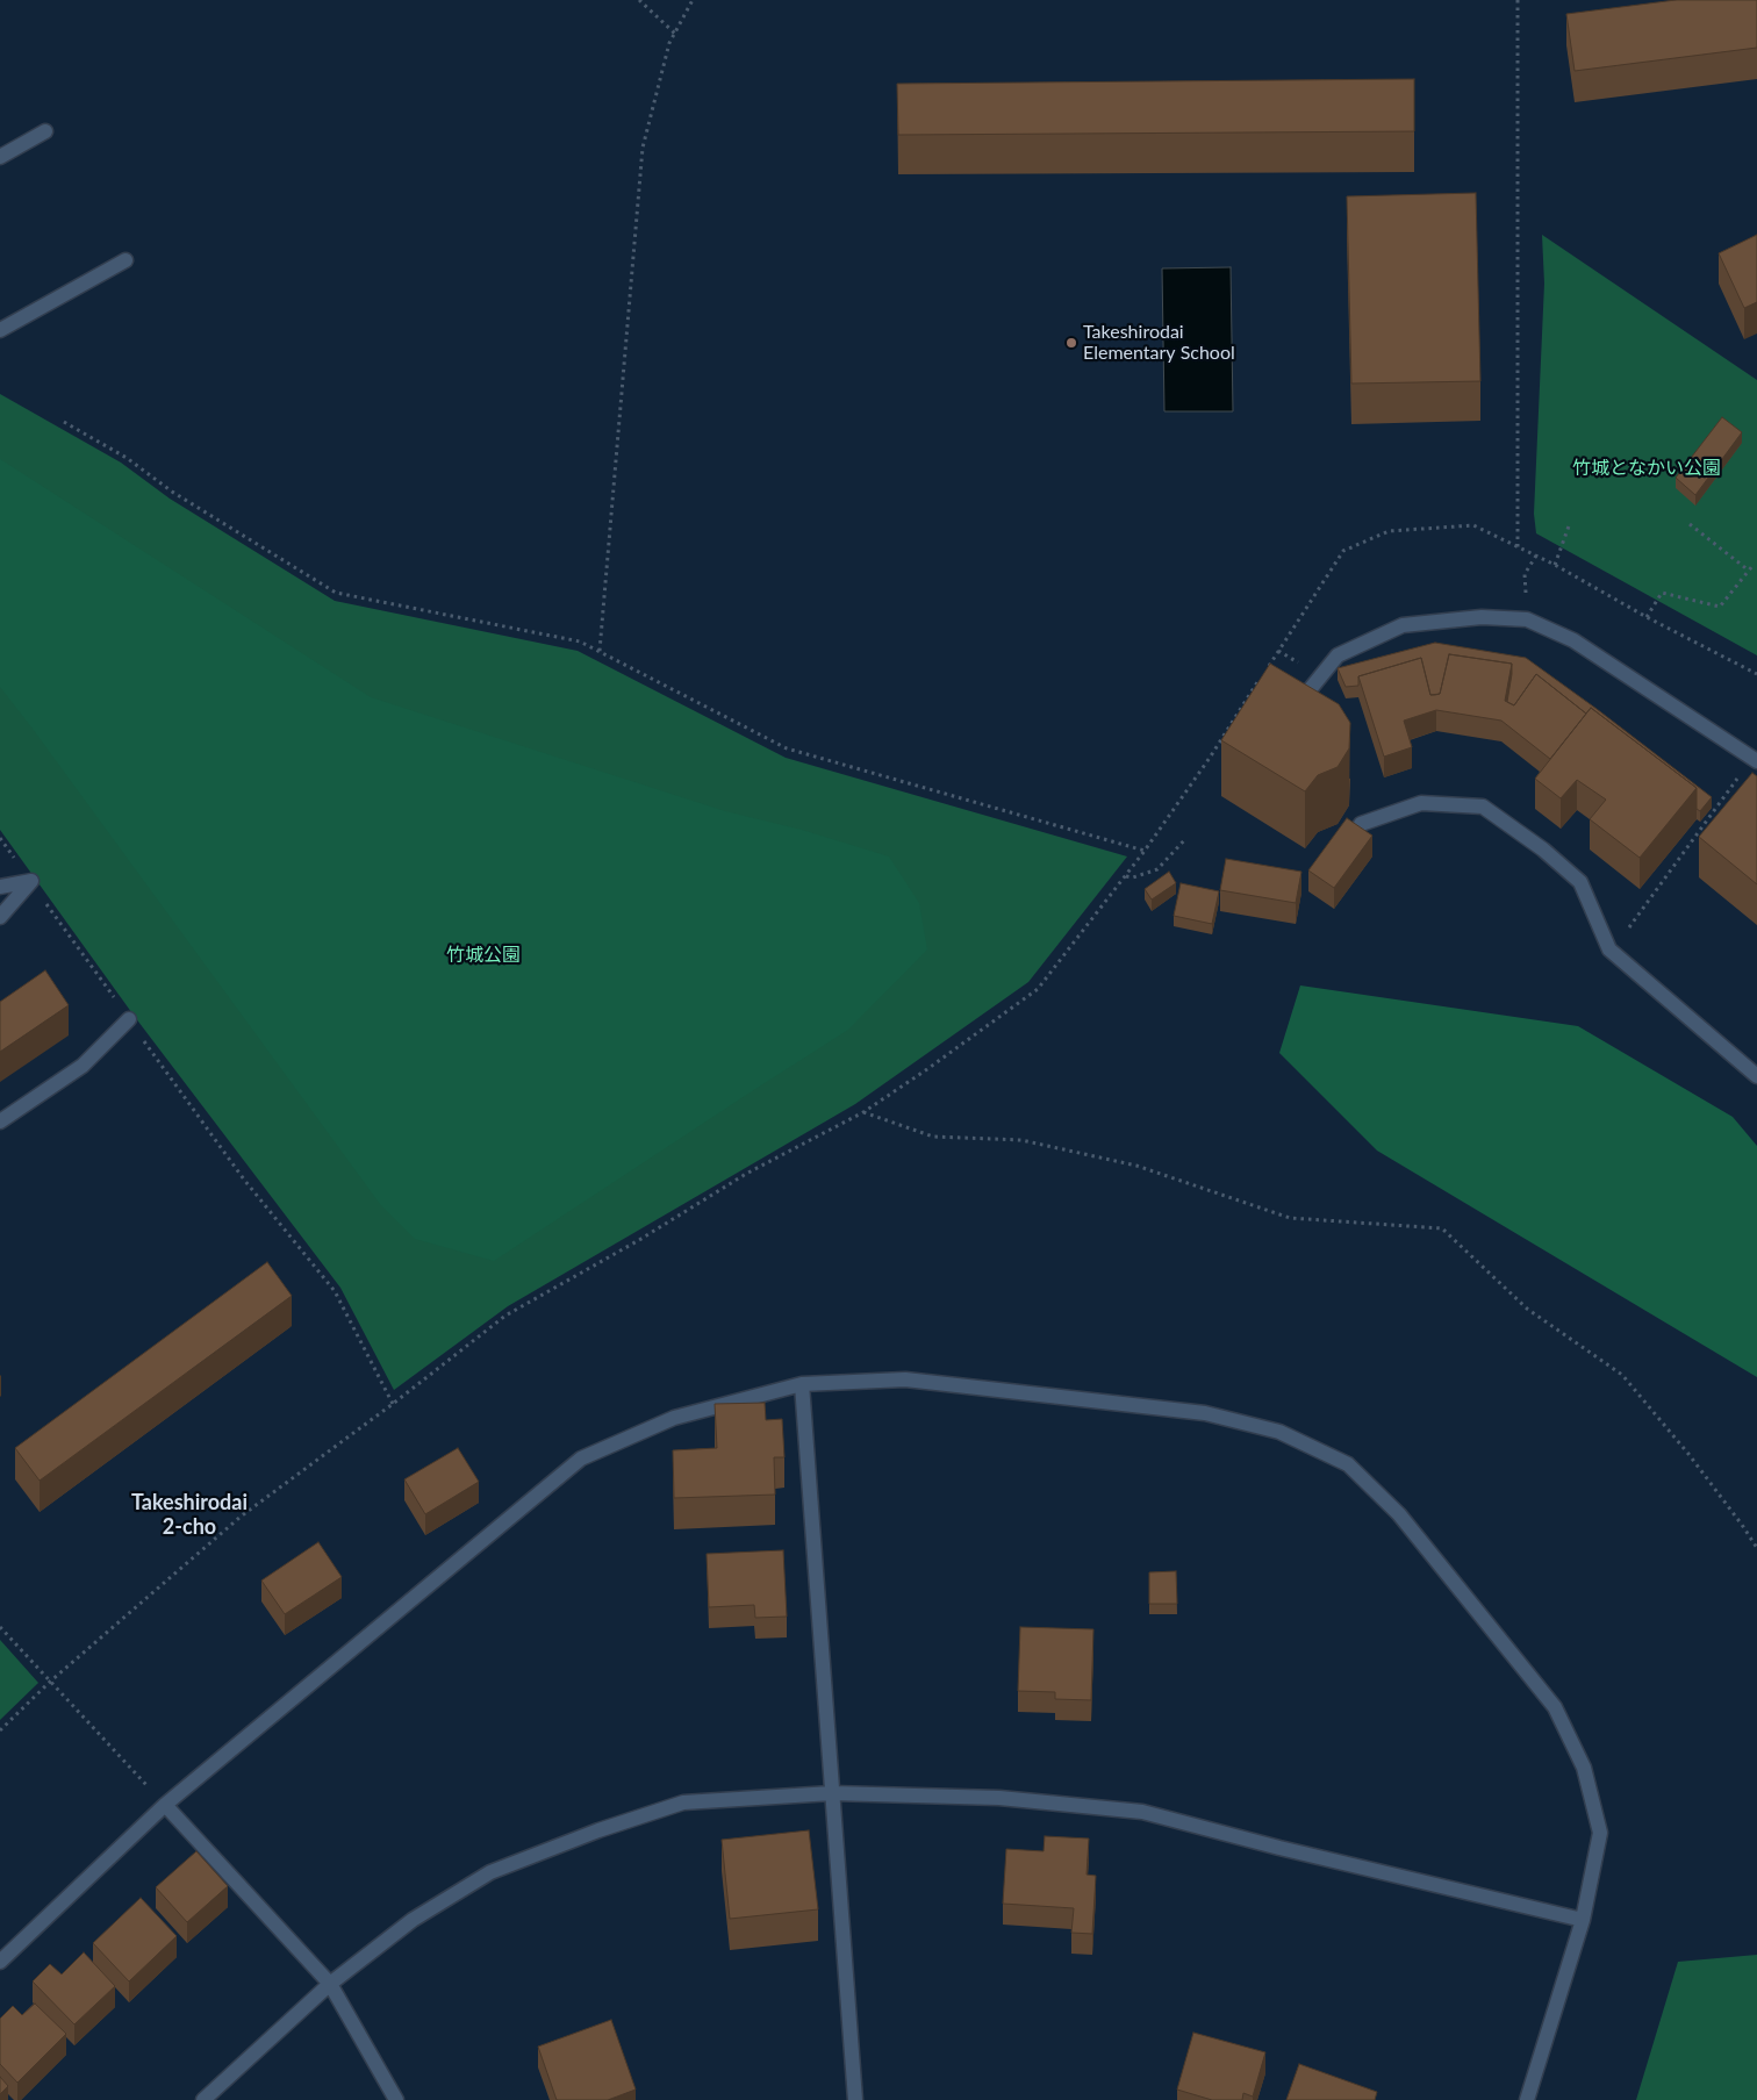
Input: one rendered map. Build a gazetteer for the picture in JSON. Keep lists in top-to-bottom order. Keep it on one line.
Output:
{"districts":["Takeshirodai 2-cho"],"parks":["竹城となかい公園","竹城公園"],"places":["Takeshirodai Elementary School"]}
